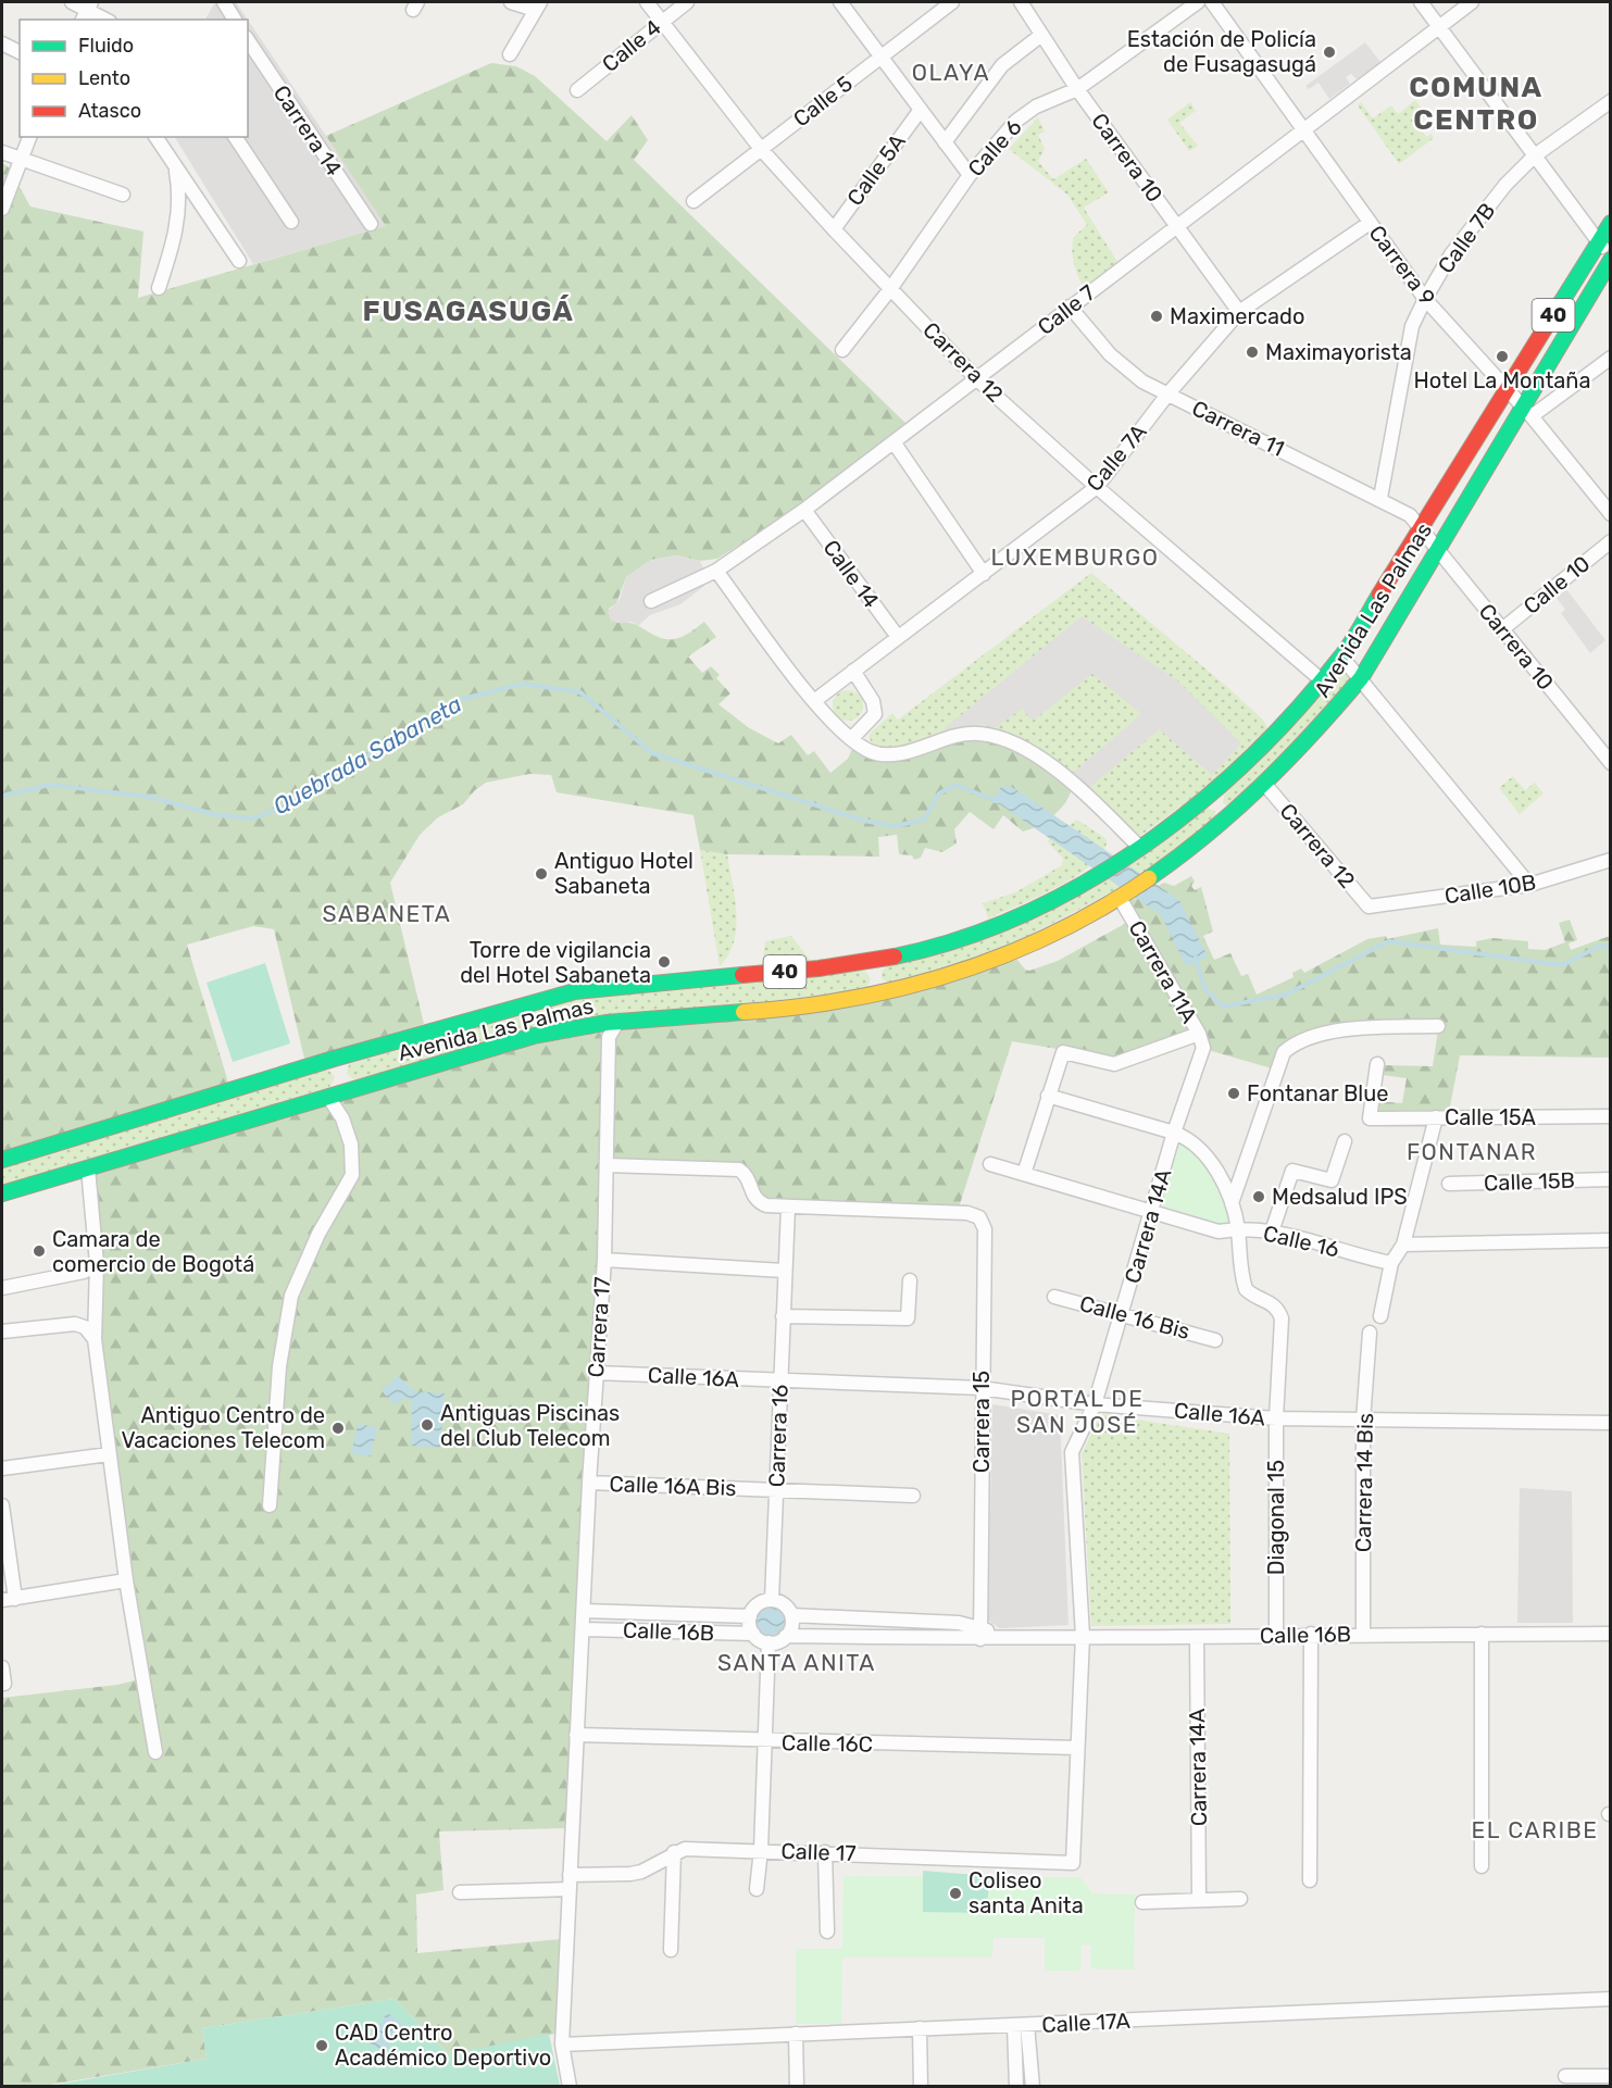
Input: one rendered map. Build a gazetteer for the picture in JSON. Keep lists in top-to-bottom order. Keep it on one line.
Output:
{"streets":{"main road":["40","Avenida Las Palmas"],"street":["Calle 4","Calle 5","Carrera 14","Calle 6","Carrera 10","Calle 5A","Calle 7B","Carrera 9","Calle 7","Carrera 12","Carrera 11","Calle 7A","Calle 14","Calle 10","Calle 10B","Carrera 11A","Calle 15A","Calle 15B","Carrera 14A","Calle 16","Calle 16 Bis","Carrera 17","Calle 16A","Carrera 15","Carrera 16","Carrera 14 Bis","Calle 16A Bis","Diagonal 15","Calle 16B","Calle 16C","Calle 17","Calle 17A"]},"crossings":[["Calle 4","Carrera 12"],["Calle 5","Carrera 12"],["Calle 6","Carrera 10"],["Calle 6","Carrera 12"],["Carrera 10","Calle 7"],["Carrera 10","Carrera 11"],["Carrera 10","Calle 7A"],["Carrera 10","Calle 10"],["Carrera 10","Avenida Las Palmas"],["Calle 5A","Carrera 12"],["Calle 7B","Carrera 9"],["Calle 7B","Carrera 11"],["Carrera 9","Calle 7"],["Carrera 9","Calle 7A"],["Carrera 9","Avenida Las Palmas"],["Calle 7","Carrera 12"],["Calle 7","Carrera 11"],["Calle 7","Calle 14"],["Carrera 12","Calle 7A"],["Carrera 12","Avenida Las Palmas"],["Carrera 12","Calle 10B"],["Carrera 11","Calle 7A"],["Carrera 11","Avenida Las Palmas"],["Calle 7A","Calle 14"],["Avenida Las Palmas","Carrera 11A"],["Carrera 11A","Carrera 14A"],["Carrera 14A","Calle 16"],["Carrera 14A","Calle 16 Bis"],["Carrera 14A","Calle 16A"],["Carrera 14A","Diagonal 15"],["Carrera 14A","Calle 16B"],["Carrera 14A","Calle 16C"],["Carrera 14A","Calle 17"],["Calle 16","Diagonal 15"],["Carrera 17","Calle 16A"],["Carrera 17","Calle 16A Bis"],["Carrera 17","Calle 16B"],["Carrera 17","Calle 16C"],["Carrera 17","Calle 17"],["Carrera 17","Calle 17A"],["Calle 16A","Carrera 15"],["Calle 16A","Carrera 16"],["Calle 16A","Carrera 14 Bis"],["Calle 16A","Diagonal 15"],["Carrera 15","Carrera 16"],["Carrera 15","Calle 16B"],["Carrera 16","Calle 16A Bis"],["Carrera 16","Calle 16B"],["Carrera 14 Bis","Calle 16B"],["Diagonal 15","Calle 16B"]],"districts":["OLAYA","COMUNA CENTRO","FUSAGASUGÁ","LUXEMBURGO","SABANETA","FONTANAR","PORTAL DE SAN JOSÉ","SANTA ANITA","EL CARIBE"],"water":["Quebrada Sabaneta"],"places":["Estación de Policía de Fusagasugá","Maximercado","Maximayorista","Hotel La Montaña","Antiguo Hotel Sabaneta","Torre de vigilancia del Hotel Sabaneta","Fontanar Blue","Medsalud IPS","Camara de comercio de Bogotá","Antiguas Piscinas del Club Telecom","Antiguo Centro de Vacaciones Telecom","Coliseo santa Anita","CAD Centro Académico Deportivo"],"legend":["Fluido","Lento","Atasco"]}
